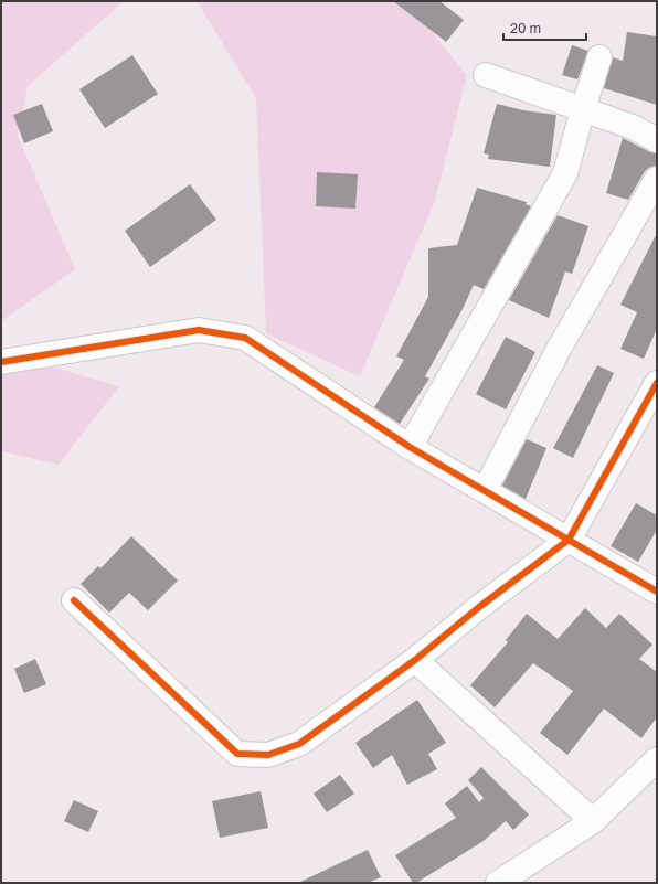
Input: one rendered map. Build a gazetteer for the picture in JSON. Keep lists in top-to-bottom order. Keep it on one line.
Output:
{"scale_bar":"20 m"}
